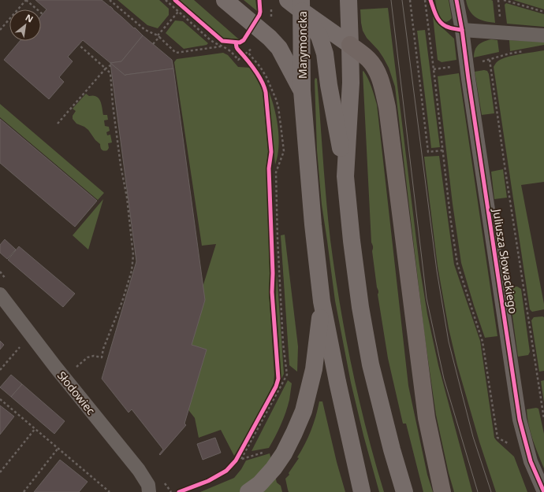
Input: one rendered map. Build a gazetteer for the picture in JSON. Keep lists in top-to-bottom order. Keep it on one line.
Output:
{"streets":{"main road":["Marymoncka"],"street":["Juliusza Słowackiego","Słodowiec"]},"north":"top right"}
